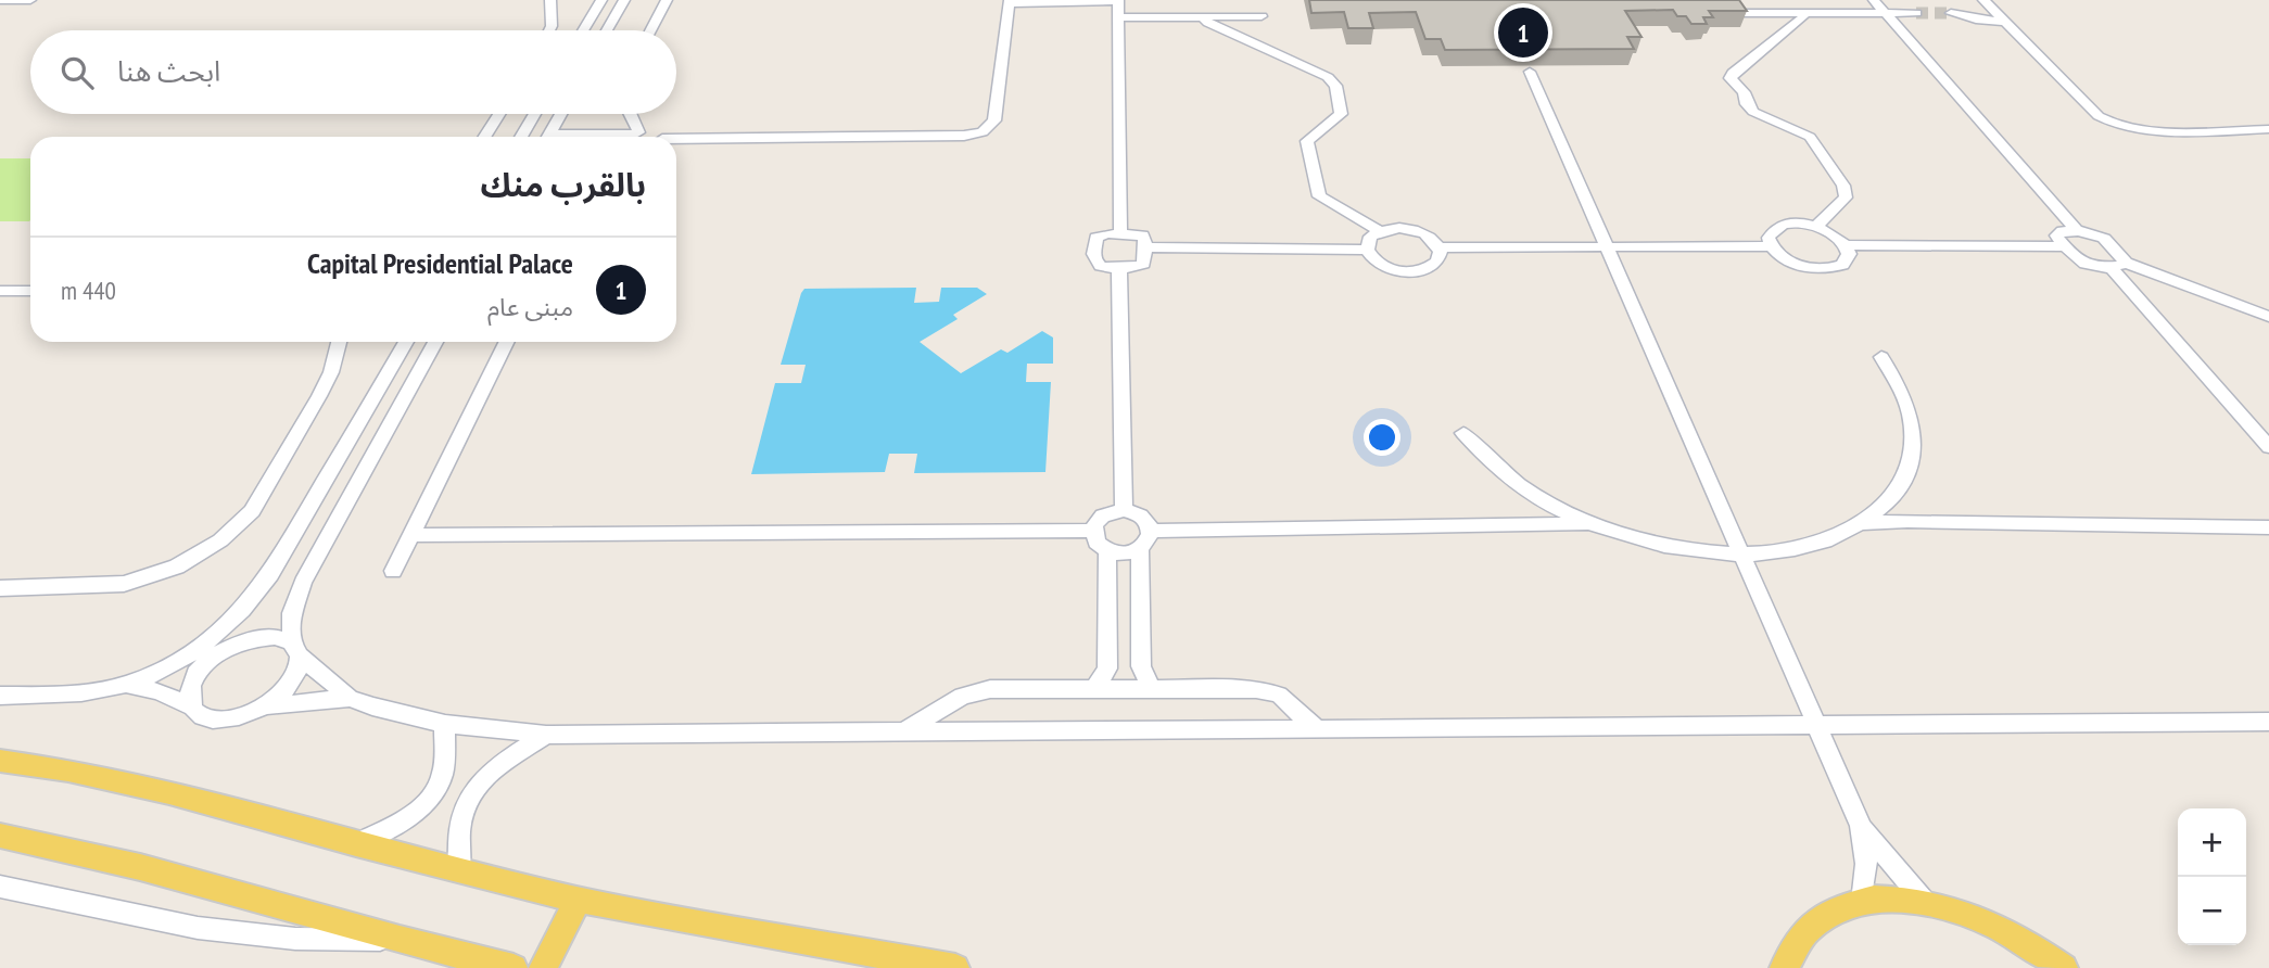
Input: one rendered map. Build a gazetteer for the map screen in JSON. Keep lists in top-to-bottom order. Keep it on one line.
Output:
{"page":{"pins":"1","search":"ابحث هنا","heading":"بالقرب منك","list":[{"mark":"1","name":"Capital Presidential Palace","note":"مبنى عام","value":"440 m"}],"map_buttons":["+","−"]}}
